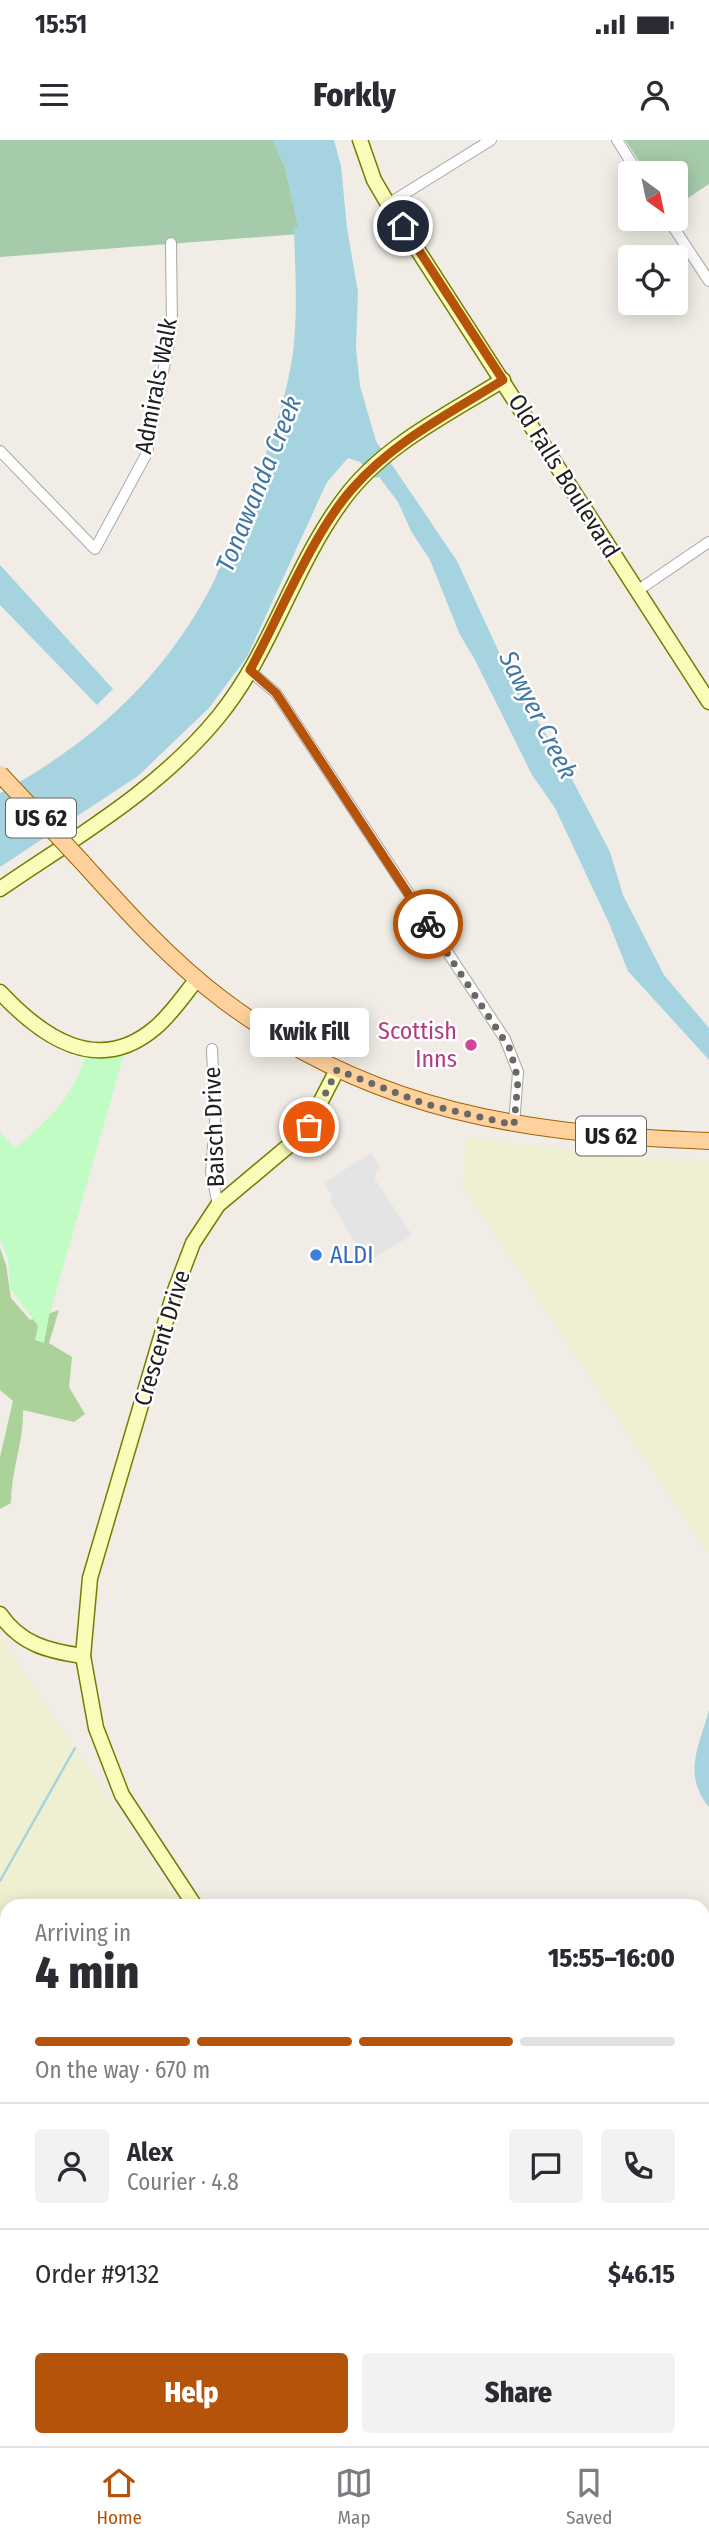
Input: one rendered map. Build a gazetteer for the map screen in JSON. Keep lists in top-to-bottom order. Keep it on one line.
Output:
{"streets":{"main road":["US 62"],"street":["Admirals Walk","Old Falls Boulevard","Baisch Drive","Crescent Drive"]},"crossings":[["US 62","Crescent Drive"],["Baisch Drive","Crescent Drive"]],"water":["Tonawanda Creek","Sawyer Creek"],"places":["Scottish Inns","Kwik Fill","ALDI"],"north":"bottom right","page":{"status":"15:51","header":"Forkly","bubble":"Kwik Fill","heading":["4 min","Arriving in","15:55–16:00"],"panel":["Alex","Courier · 4.8","Order #9132","$46.15"],"bar":"On the way · 670 m","buttons":["Help","Share"],"tabs":["Home","Map","Saved"]}}
